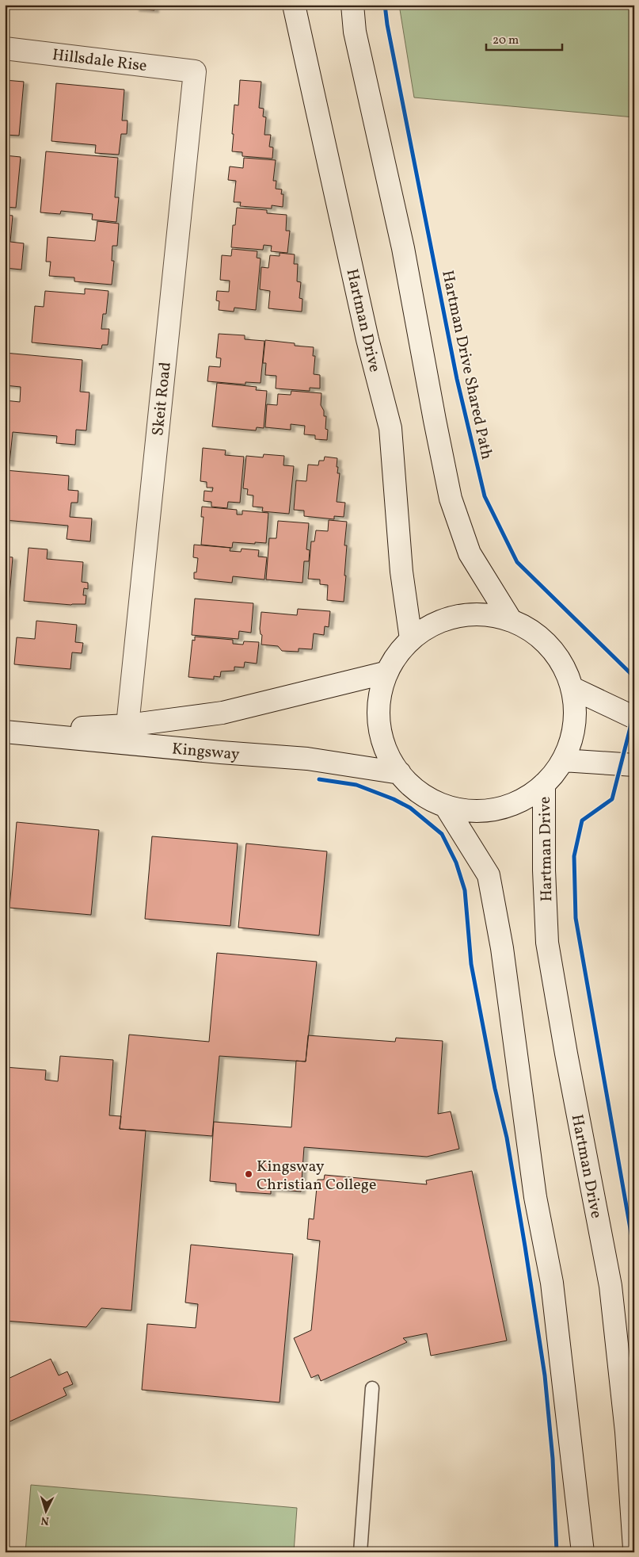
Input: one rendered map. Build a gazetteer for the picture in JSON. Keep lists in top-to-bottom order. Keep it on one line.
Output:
{"streets":{"main road":["Hillsdale Rise","Hartman Drive","Skeit Road","Kingsway"],"cycle path":["Hartman Drive Shared Path"]},"crossings":[["Hillsdale Rise","Skeit Road"],["Skeit Road","Kingsway"]],"places":["Kingsway Christian College"],"scale_bar":"20 m","north":"bottom"}
